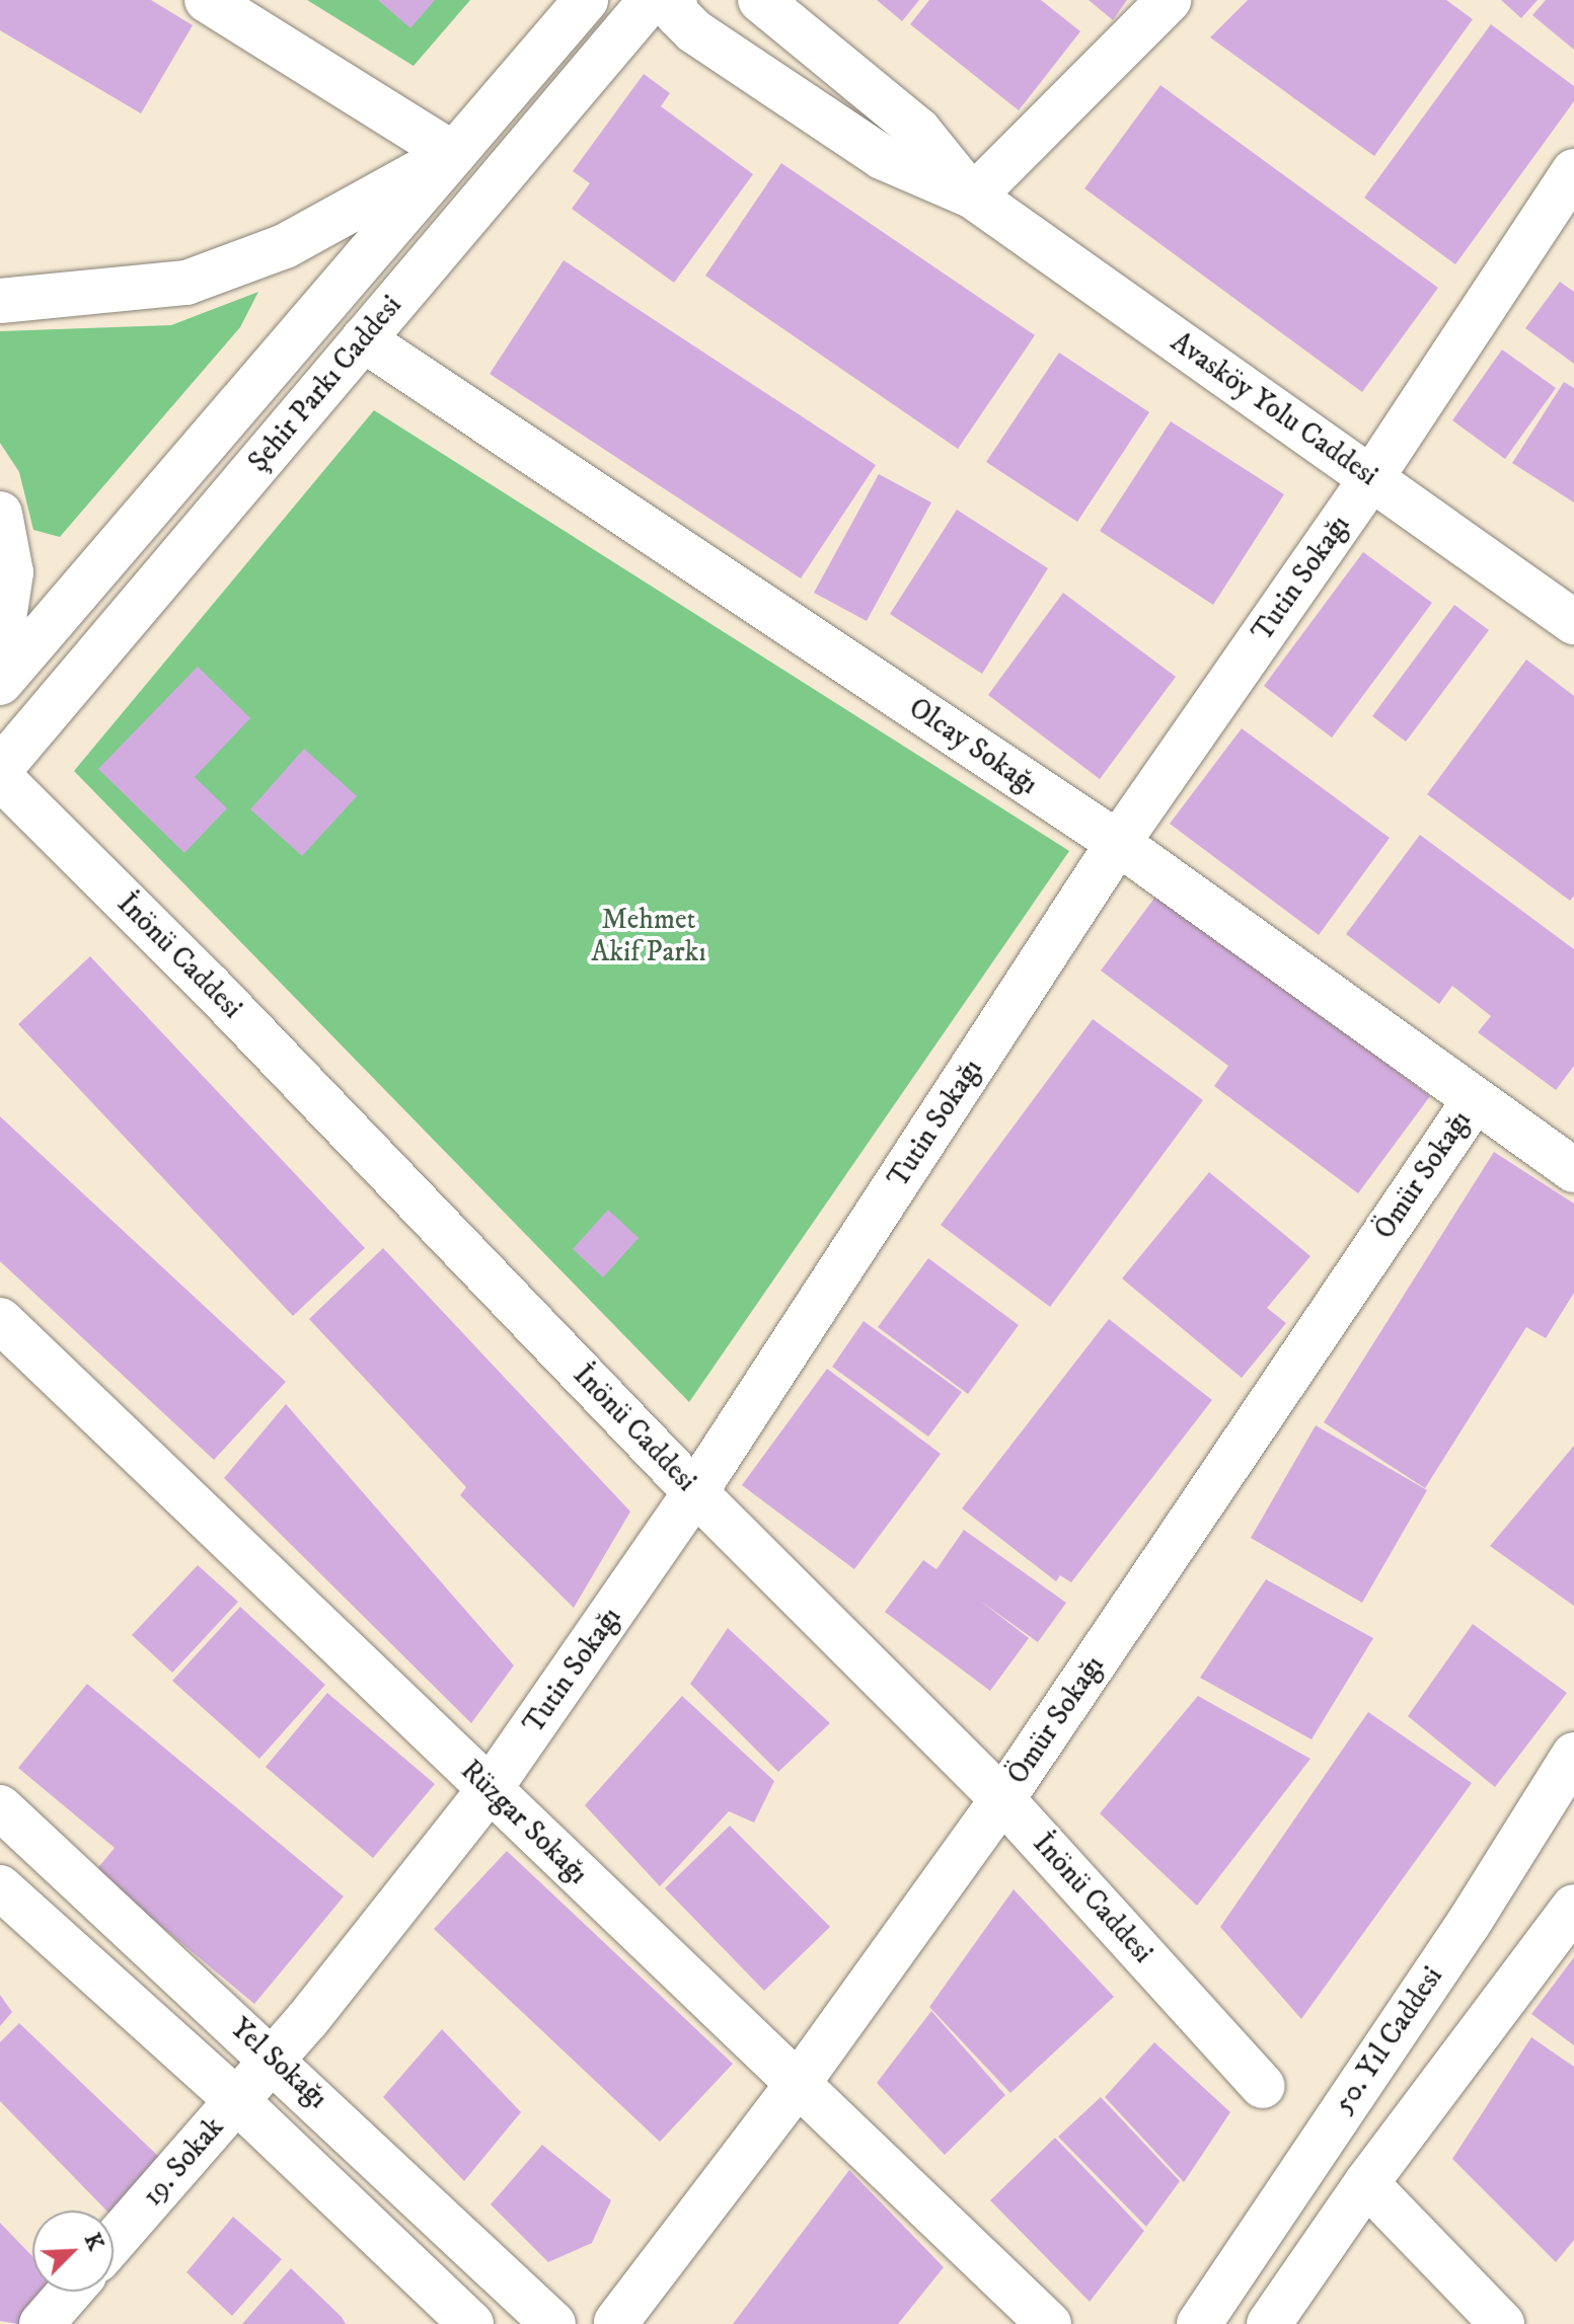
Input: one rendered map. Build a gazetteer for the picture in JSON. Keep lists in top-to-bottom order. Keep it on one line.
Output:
{"streets":{"street":["Şehir Parkı Caddesi","Avasköy Yolu Caddesi","Tutin Sokağı","Olcay Sokağı","İnönü Caddesi","Ömür Sokağı","Rüzgar Sokağı","50. Yıl Caddesi","Yel Sokağı","19. Sokak"]},"crossings":[["Şehir Parkı Caddesi","Olcay Sokağı"],["Avasköy Yolu Caddesi","Tutin Sokağı"],["Tutin Sokağı","Olcay Sokağı"],["Tutin Sokağı","İnönü Caddesi"],["Tutin Sokağı","Rüzgar Sokağı"],["Tutin Sokağı","Yel Sokağı"],["Tutin Sokağı","19. Sokak"],["Olcay Sokağı","Ömür Sokağı"],["İnönü Caddesi","Ömür Sokağı"],["Ömür Sokağı","Rüzgar Sokağı"],["Yel Sokağı","19. Sokak"]],"parks":["Mehmet Akif Parkı"],"north":"top right"}
